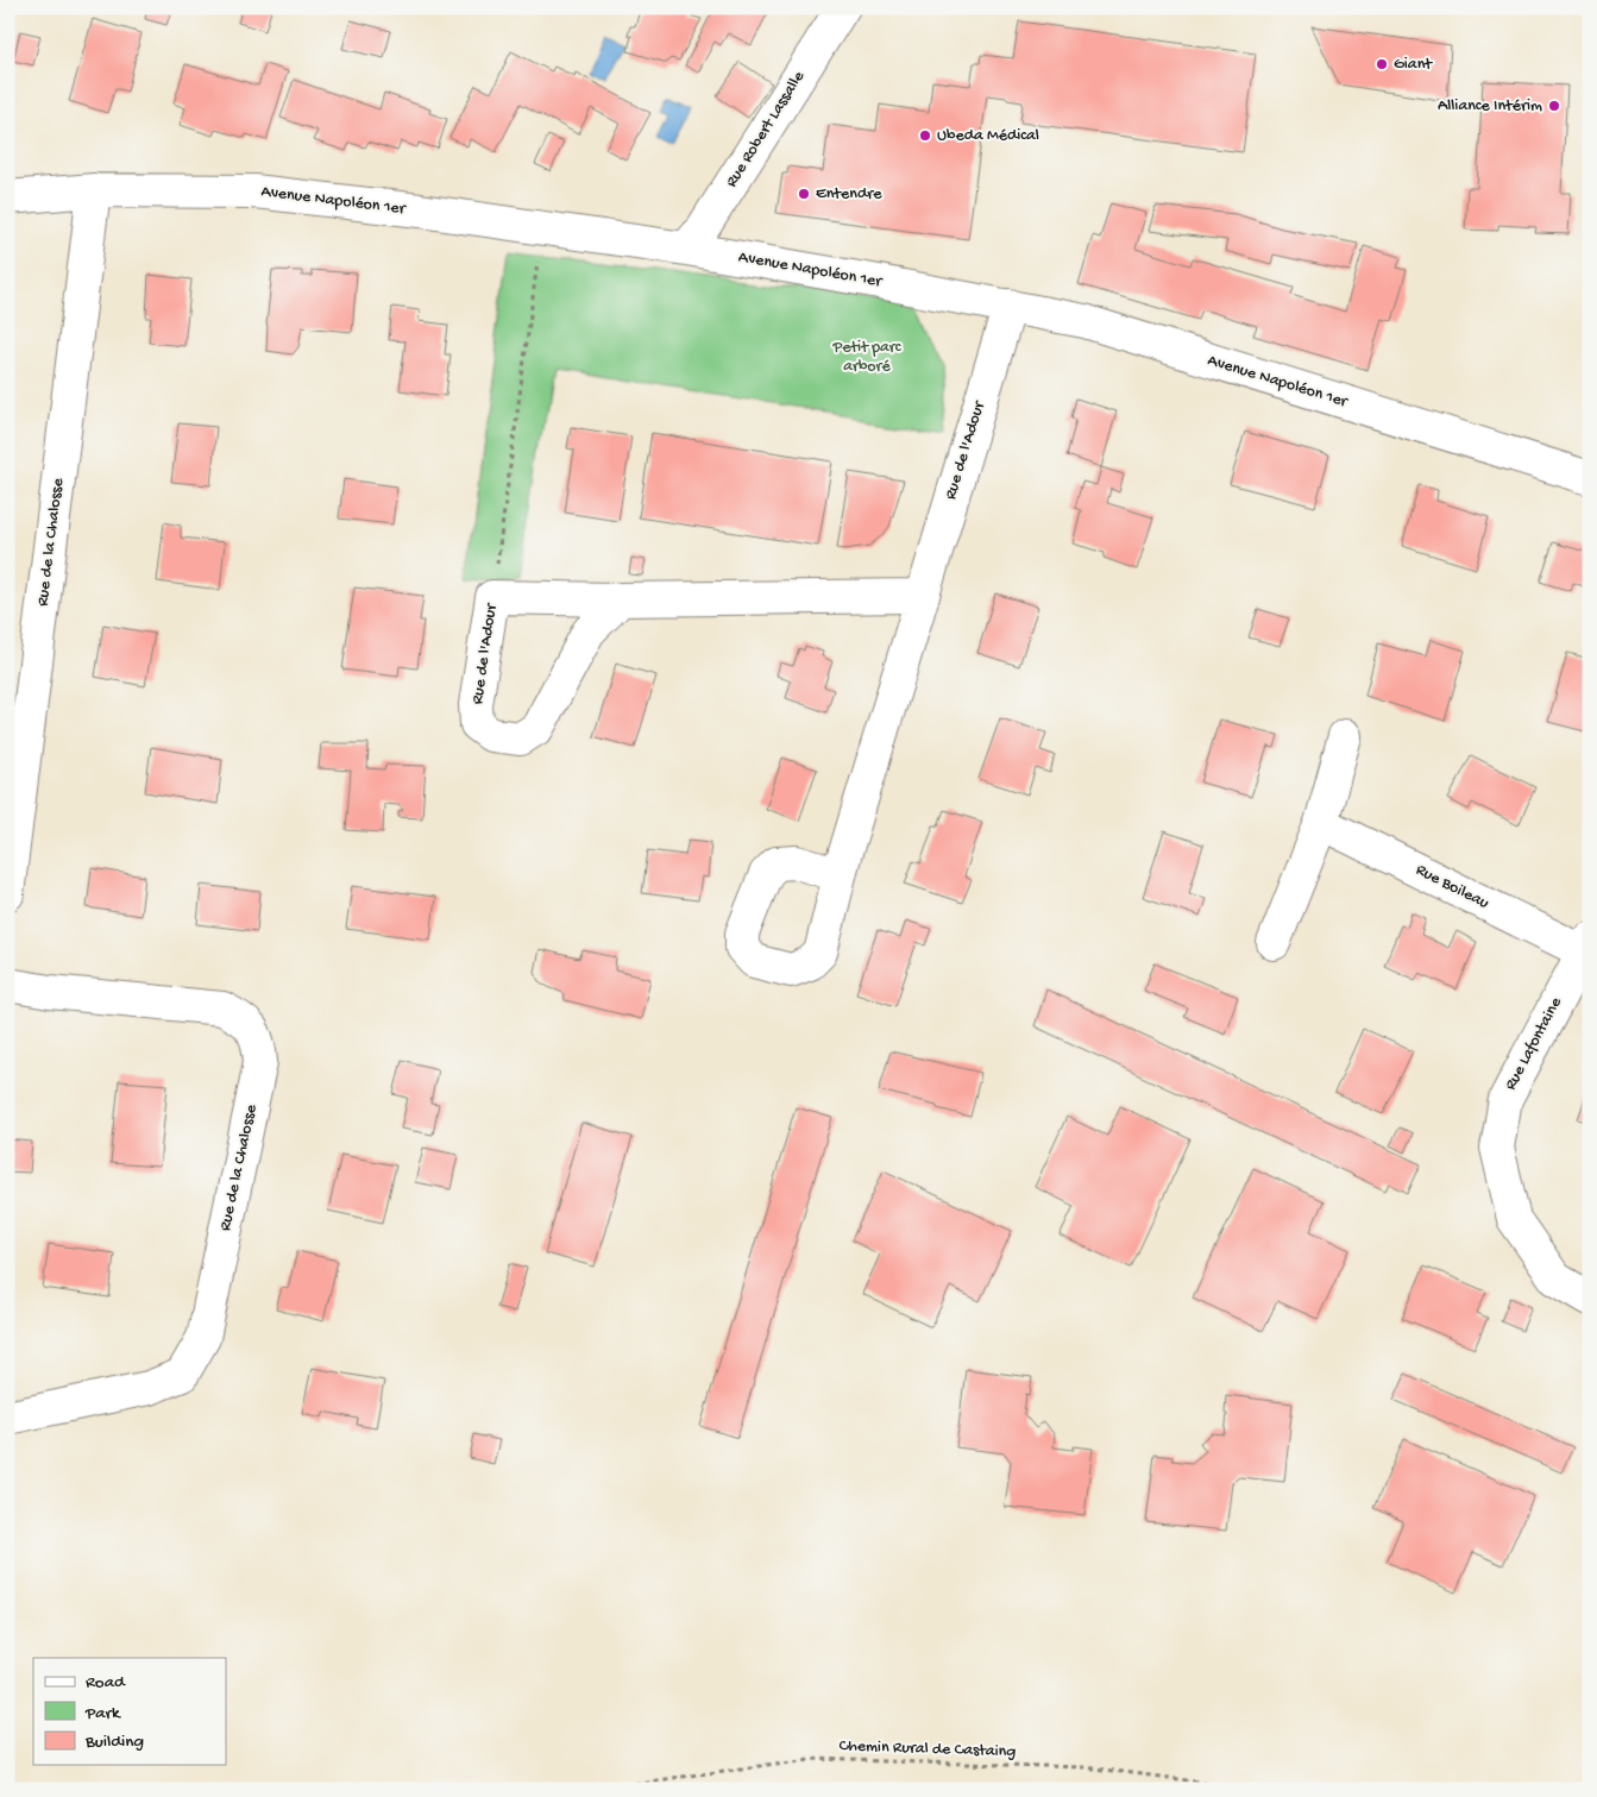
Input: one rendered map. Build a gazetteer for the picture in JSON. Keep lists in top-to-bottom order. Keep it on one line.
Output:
{"streets":{"street":["Rue Robert Lassalle","Avenue Napoléon 1er","Rue de l'Adour","Rue de la Chalosse","Rue Boileau","Rue Lafontaine"],"path":["Chemin Rural de Castaing"]},"crossings":[["Rue Robert Lassalle","Avenue Napoléon 1er"],["Avenue Napoléon 1er","Rue de l'Adour"],["Avenue Napoléon 1er","Rue de la Chalosse"],["Rue Boileau","Rue Lafontaine"]],"parks":["Petit parc arboré"],"places":["Giant","Alliance Intérim","Ubeda Médical","Entendre"],"legend":["Road","Park","Building"]}
